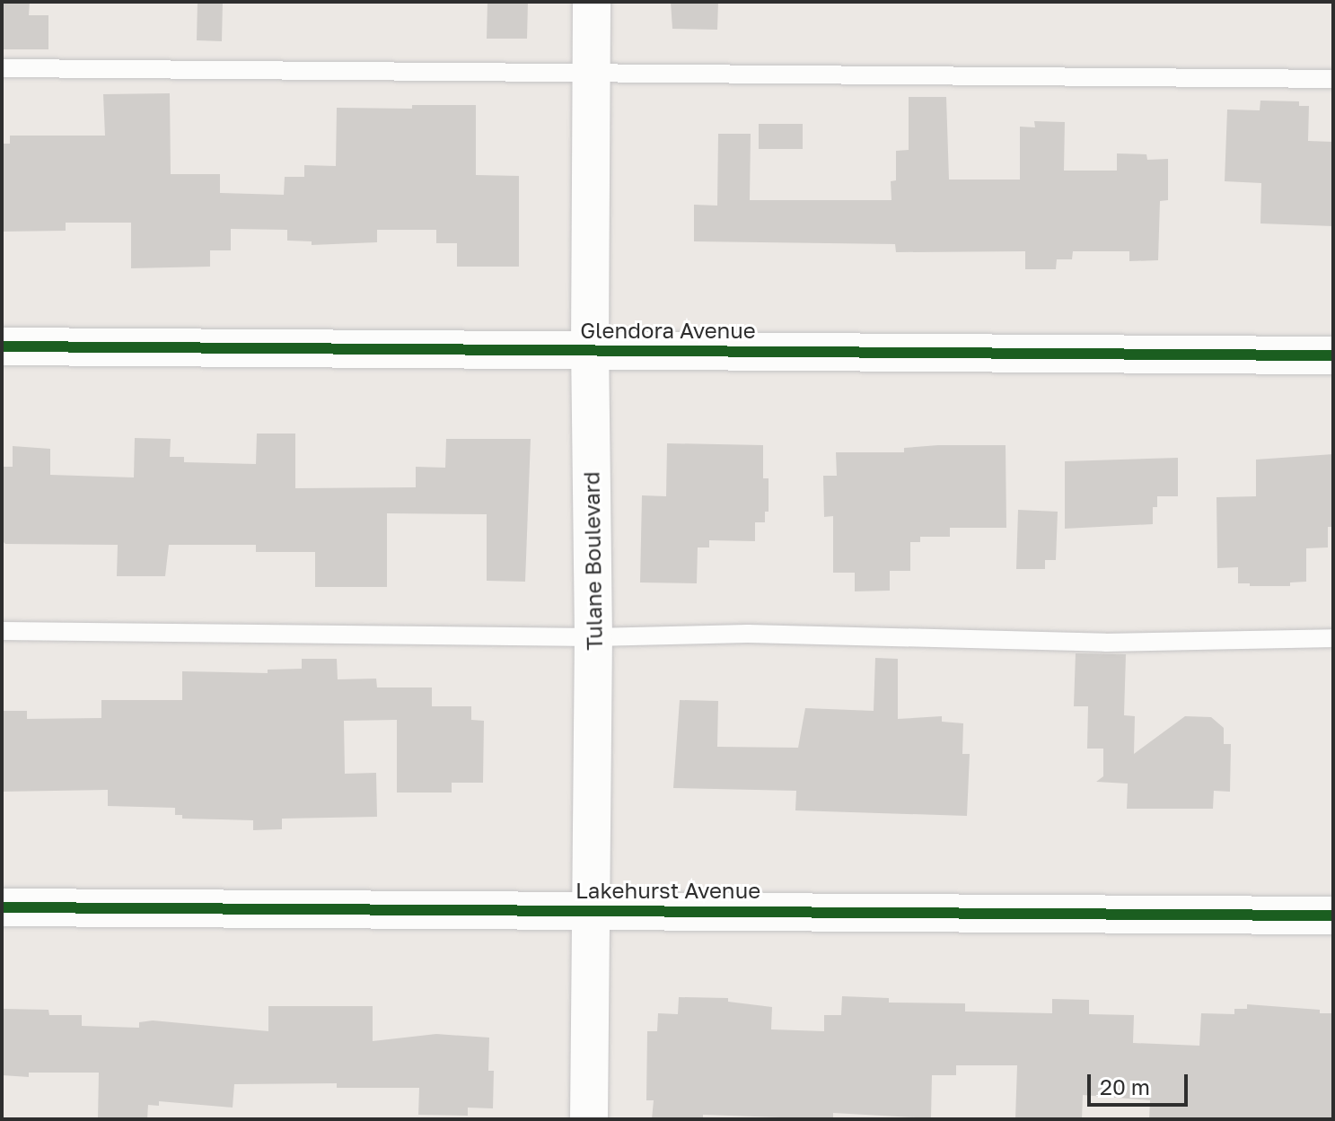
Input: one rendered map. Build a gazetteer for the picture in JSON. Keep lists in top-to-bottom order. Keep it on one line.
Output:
{"streets":{"street":["Glendora Avenue","Tulane Boulevard","Lakehurst Avenue"]},"crossings":[["Glendora Avenue","Tulane Boulevard"],["Tulane Boulevard","Lakehurst Avenue"]],"scale_bar":"20 m"}
